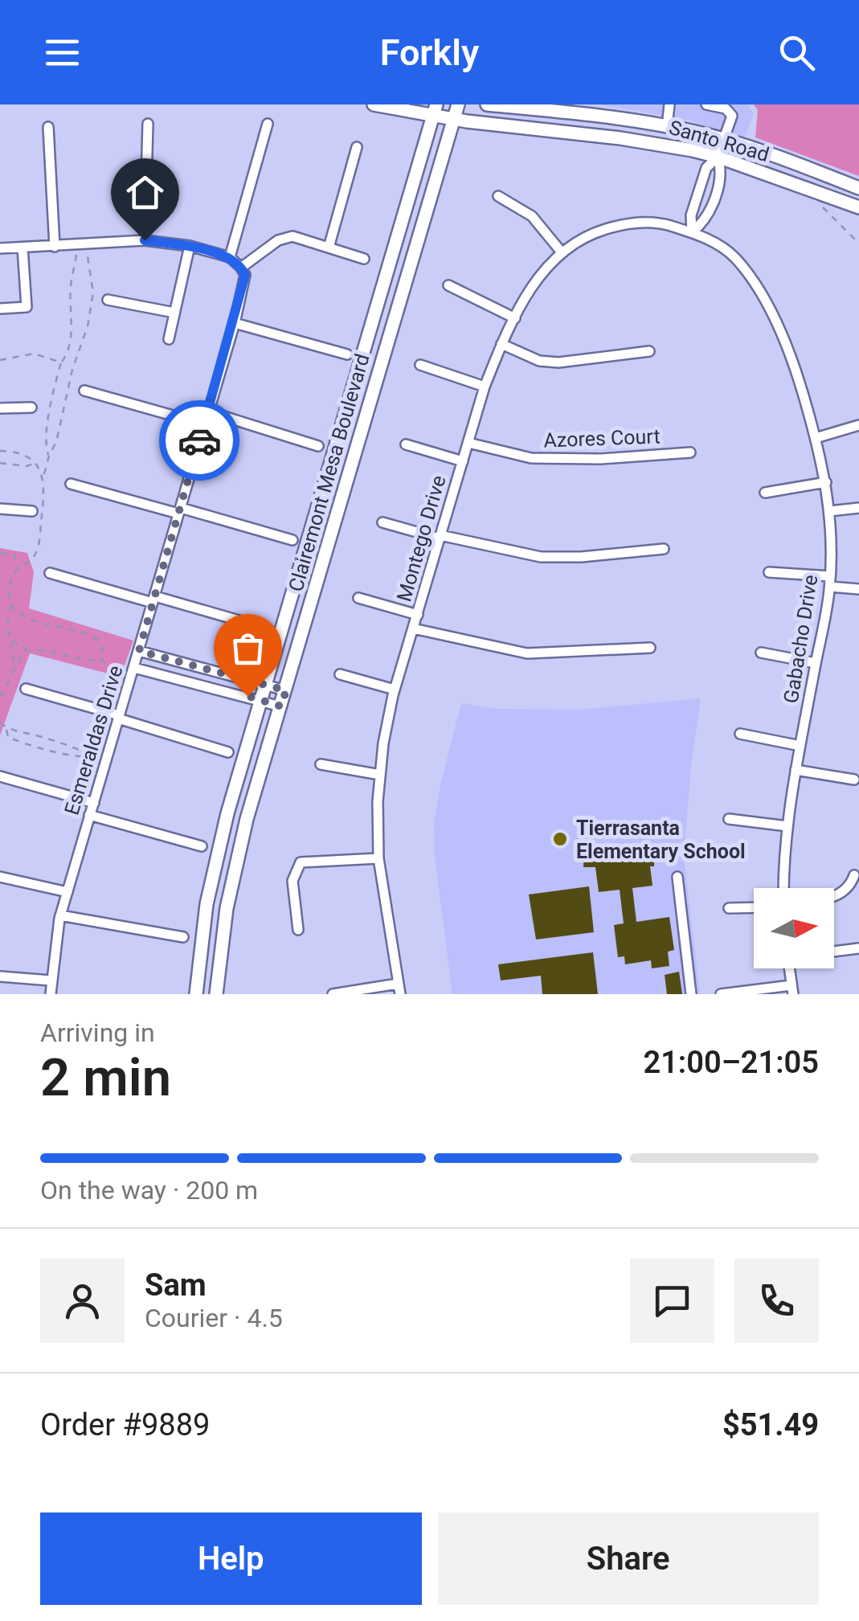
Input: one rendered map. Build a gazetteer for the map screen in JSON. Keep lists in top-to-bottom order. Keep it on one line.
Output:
{"streets":{"main road":["Santo Road","Clairemont Mesa Boulevard"],"street":["Azores Court","Montego Drive","Gabacho Drive","Esmeraldas Drive"]},"crossings":[["Santo Road","Clairemont Mesa Boulevard"],["Azores Court","Montego Drive"],["Montego Drive","Gabacho Drive"]],"places":["Tierrasanta Elementary School"],"north":"right","page":{"header":"Forkly","heading":["2 min","Arriving in","21:00–21:05"],"panel":["Sam","Courier · 4.5","Order #9889","$51.49"],"bar":"On the way · 200 m","buttons":["Help","Share"]}}
